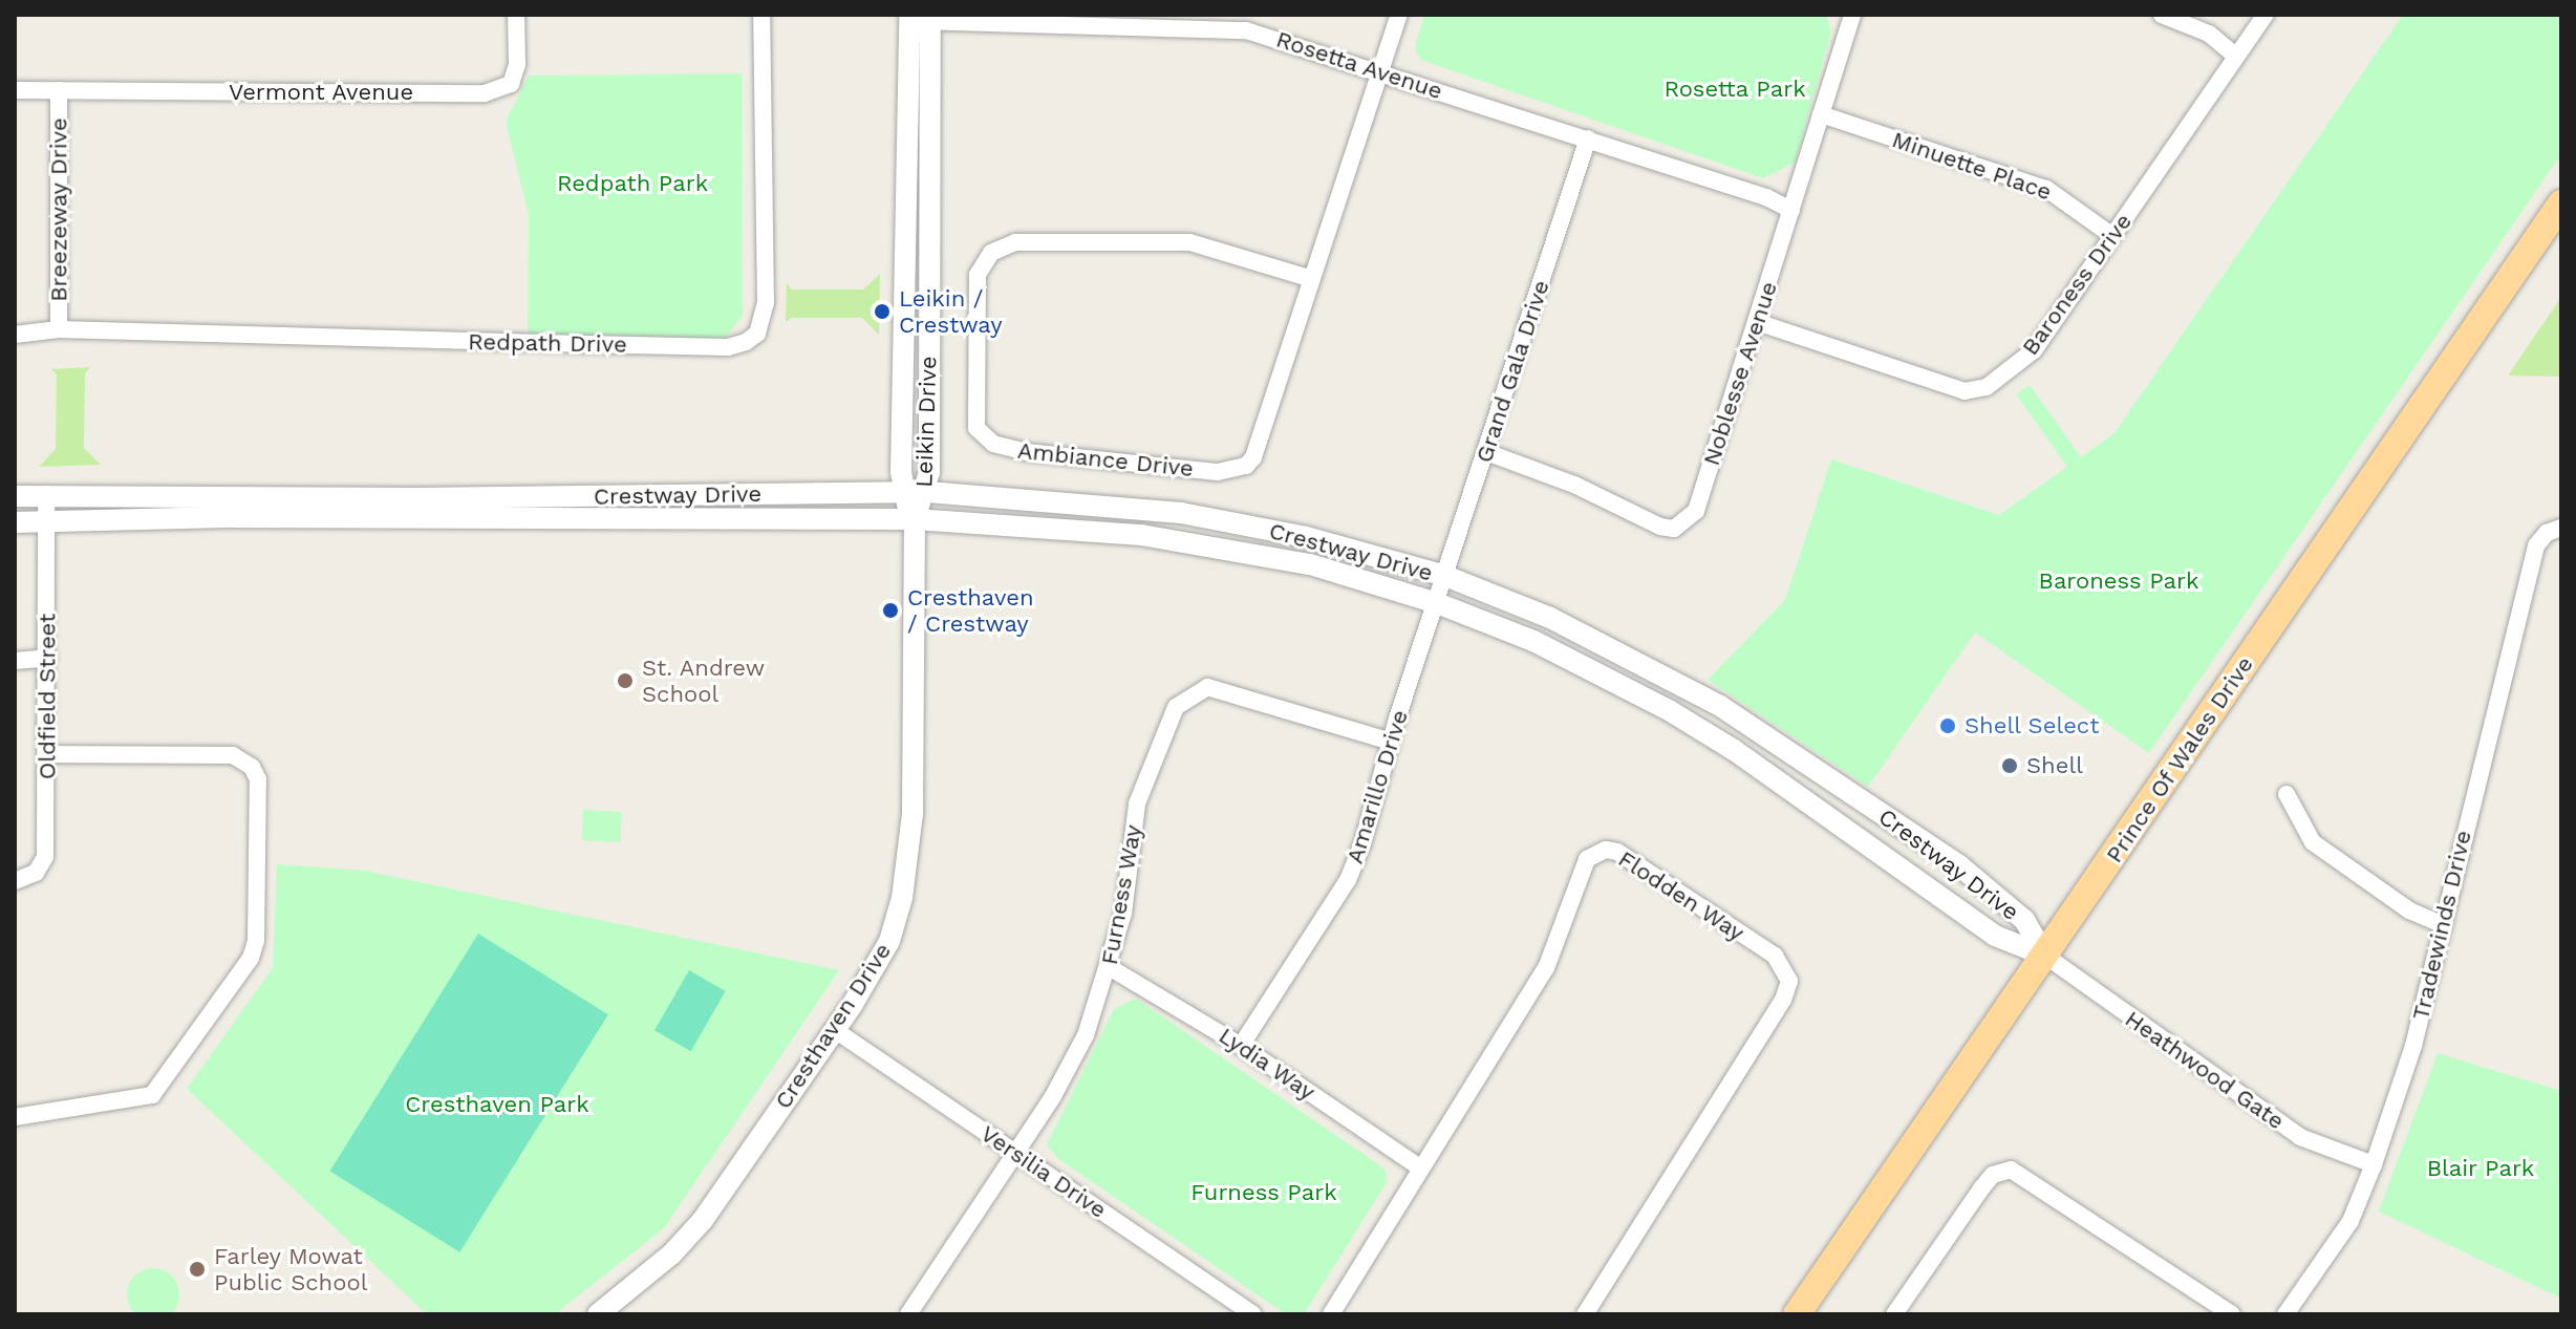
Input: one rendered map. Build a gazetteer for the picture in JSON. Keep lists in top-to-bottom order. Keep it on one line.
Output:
{"streets":{"main road":["Prince Of Wales Drive"],"street":["Rosetta Avenue","Vermont Avenue","Minuette Place","Breezeway Drive","Baroness Drive","Redpath Drive","Grand Gala Drive","Noblesse Avenue","Leikin Drive","Ambiance Drive","Crestway Drive","Oldfield Street","Amarillo Drive","Furness Way","Flodden Way","Tradewinds Drive","Cresthaven Drive","Lydia Way","Heathwood Gate","Versilia Drive"]},"crossings":[["Rosetta Avenue","Grand Gala Drive"],["Rosetta Avenue","Noblesse Avenue"],["Rosetta Avenue","Leikin Drive"],["Rosetta Avenue","Ambiance Drive"],["Vermont Avenue","Breezeway Drive"],["Minuette Place","Baroness Drive"],["Minuette Place","Noblesse Avenue"],["Breezeway Drive","Redpath Drive"],["Baroness Drive","Noblesse Avenue"],["Grand Gala Drive","Noblesse Avenue"],["Grand Gala Drive","Crestway Drive"],["Grand Gala Drive","Amarillo Drive"],["Leikin Drive","Crestway Drive"],["Leikin Drive","Cresthaven Drive"],["Crestway Drive","Oldfield Street"],["Crestway Drive","Prince Of Wales Drive"],["Crestway Drive","Amarillo Drive"],["Crestway Drive","Cresthaven Drive"],["Crestway Drive","Heathwood Gate"],["Prince Of Wales Drive","Heathwood Gate"],["Amarillo Drive","Furness Way"],["Amarillo Drive","Lydia Way"],["Furness Way","Lydia Way"],["Furness Way","Versilia Drive"],["Flodden Way","Lydia Way"],["Tradewinds Drive","Heathwood Gate"],["Cresthaven Drive","Versilia Drive"]],"parks":["Rosetta Park","Redpath Park","Baroness Park","Cresthaven Park","Blair Park","Furness Park"],"places":["Leikin / Crestway","Cresthaven / Crestway","St. Andrew School","Shell Select","Shell","Farley Mowat Public School"]}
